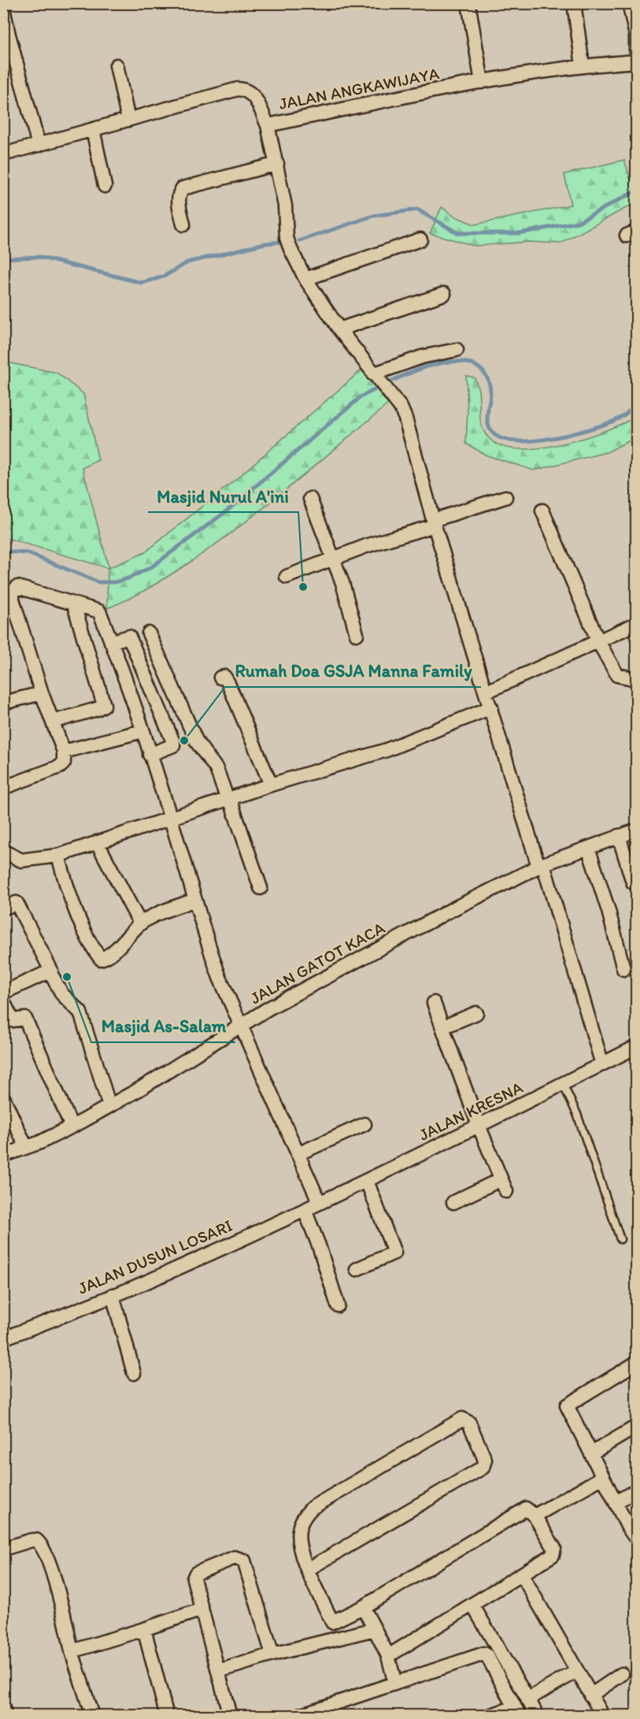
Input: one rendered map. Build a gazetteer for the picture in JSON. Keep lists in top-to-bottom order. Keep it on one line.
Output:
{"streets":{"street":["JALAN ANGKAWIJAYA","JALAN GATOT KACA","JALAN KRESNA","JALAN DUSUN LOSARI"]},"crossings":[["JALAN KRESNA","JALAN DUSUN LOSARI"]],"places":["Masjid Nurul A'ini","Rumah Doa GSJA Manna Family","Masjid As-Salam"]}
